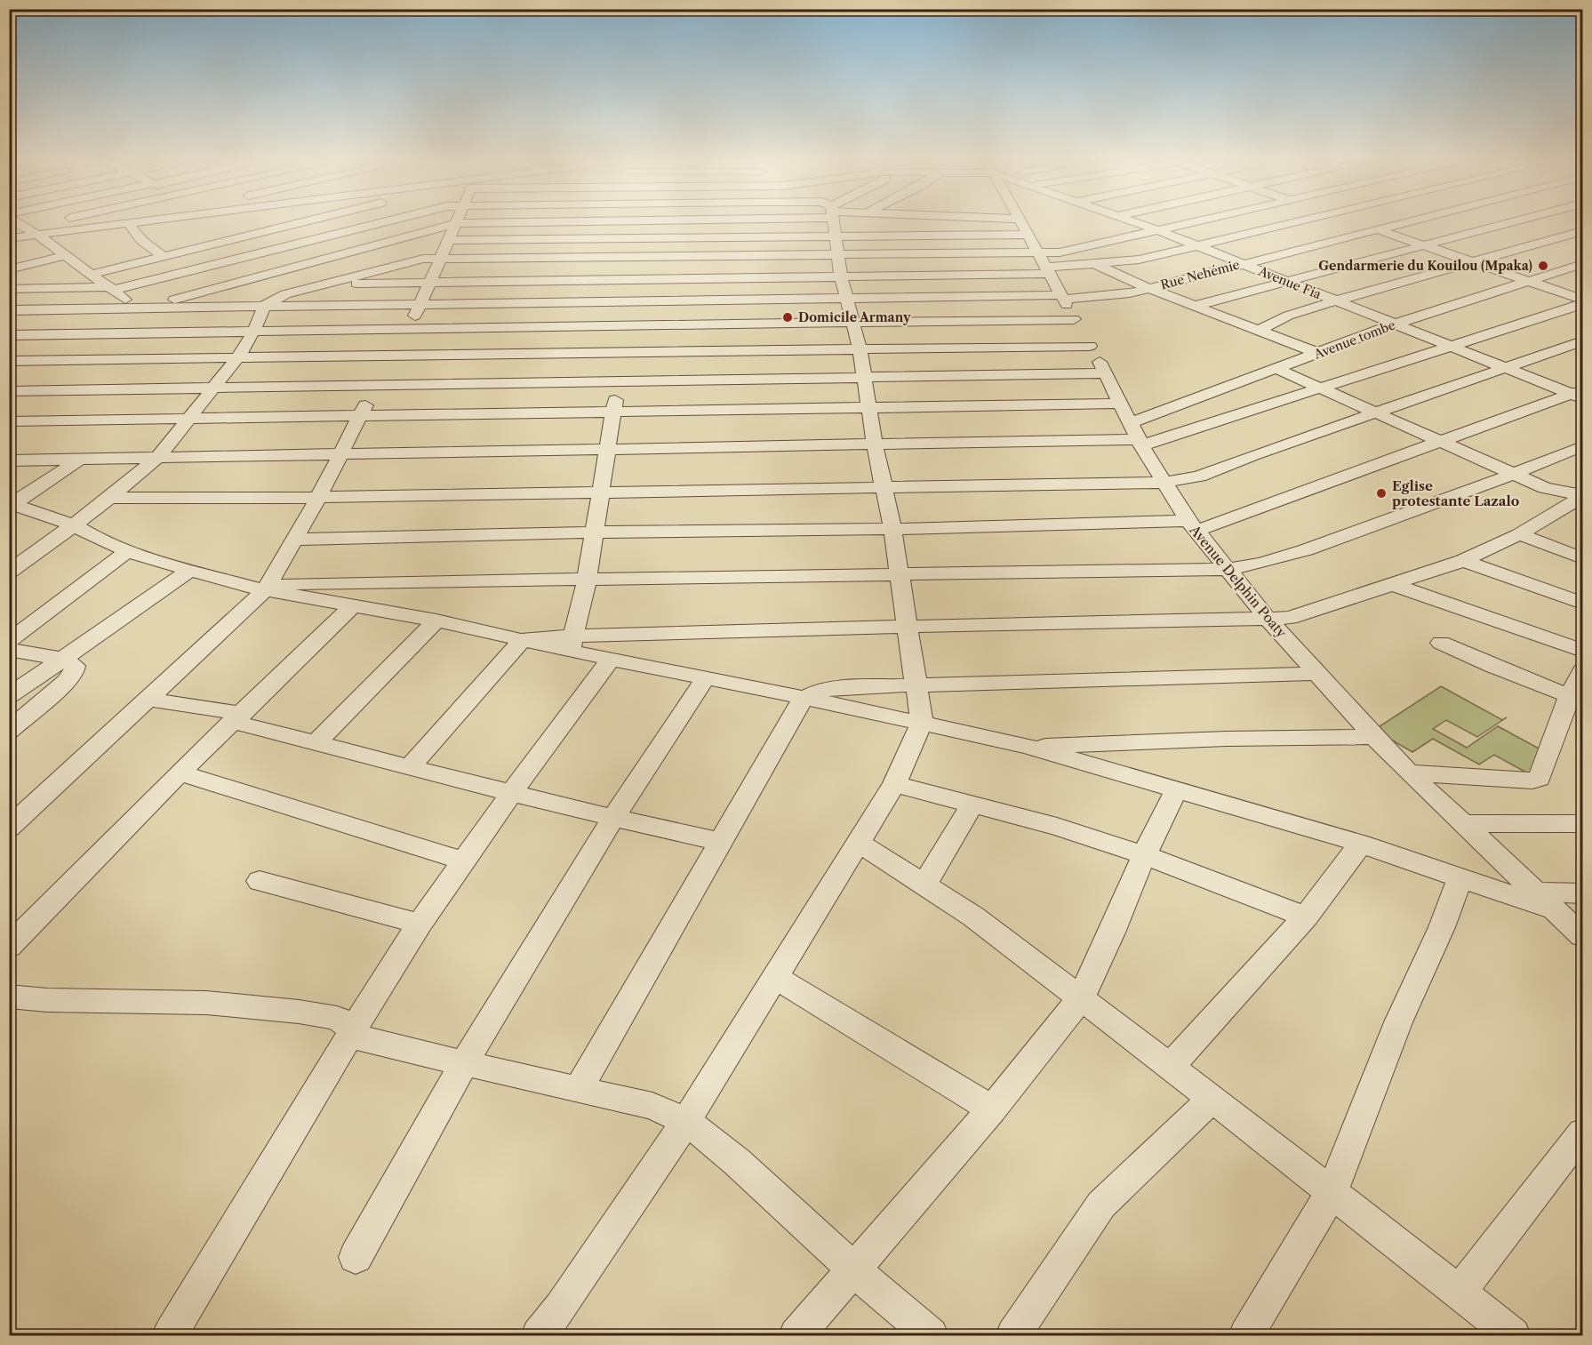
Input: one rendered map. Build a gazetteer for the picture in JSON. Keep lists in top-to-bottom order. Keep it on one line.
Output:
{"streets":{"street":["Rue Nehémie","Avenue Fia","Avenue tombe","Avenue Delphin Poaty"]},"crossings":[["Rue Nehémie","Avenue Fia"],["Rue Nehémie","Avenue Delphin Poaty"],["Avenue Fia","Avenue tombe"],["Avenue tombe","Avenue Delphin Poaty"]],"places":["Gendarmerie du Kouilou (Mpaka)","Domicile Armany","Eglise protestante Lazalo"]}
